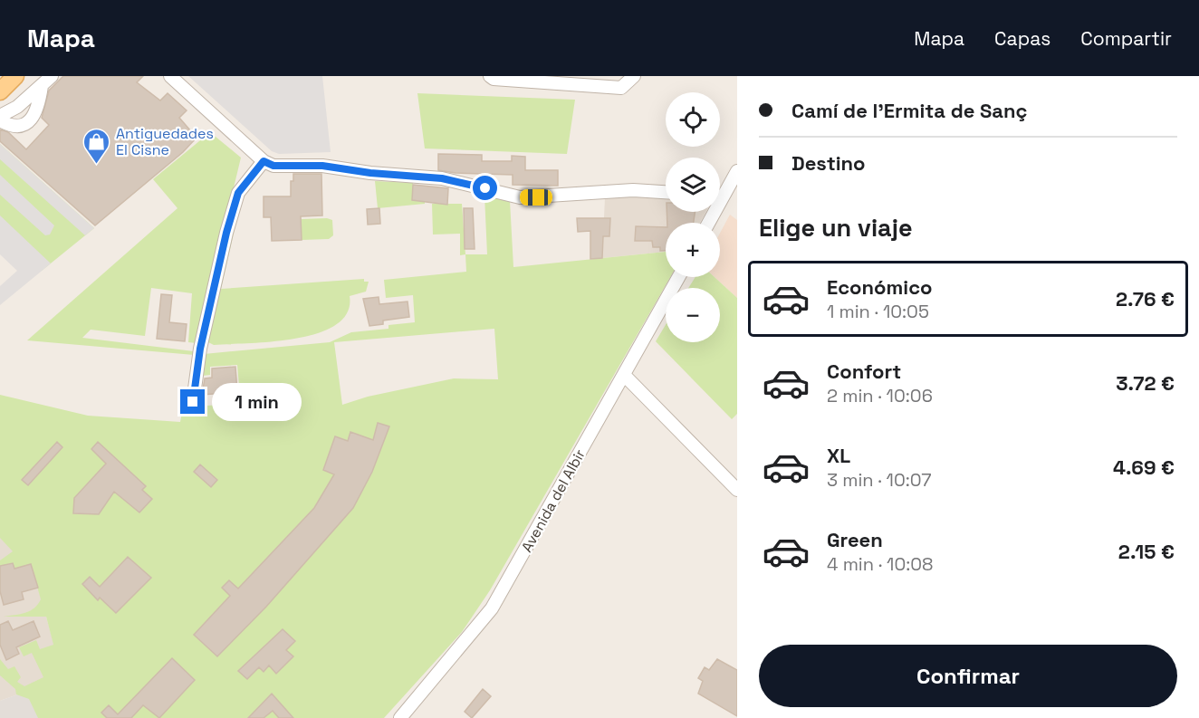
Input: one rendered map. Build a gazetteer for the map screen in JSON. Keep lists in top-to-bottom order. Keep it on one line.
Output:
{"streets":{"street":["Avenida del Albir"]},"places":{"shop":["Antiguedades El Cisne"]},"page":{"header":"Mapa","nav":["Mapa","Capas","Compartir"],"banner":["Camí de l'Ermita de Sanç","Destino"],"map_buttons":["+","−"],"heading":"Elige un viaje","list":[{"name":"Económico","note":"1 min · 10:05","value":"2.76 €"},{"name":"Confort","note":"2 min · 10:06","value":"3.72 €"},{"name":"XL","note":"3 min · 10:07","value":"4.69 €"},{"name":"Green","note":"4 min · 10:08","value":"2.15 €"}],"bubble":"1 min","buttons":"Confirmar"}}
